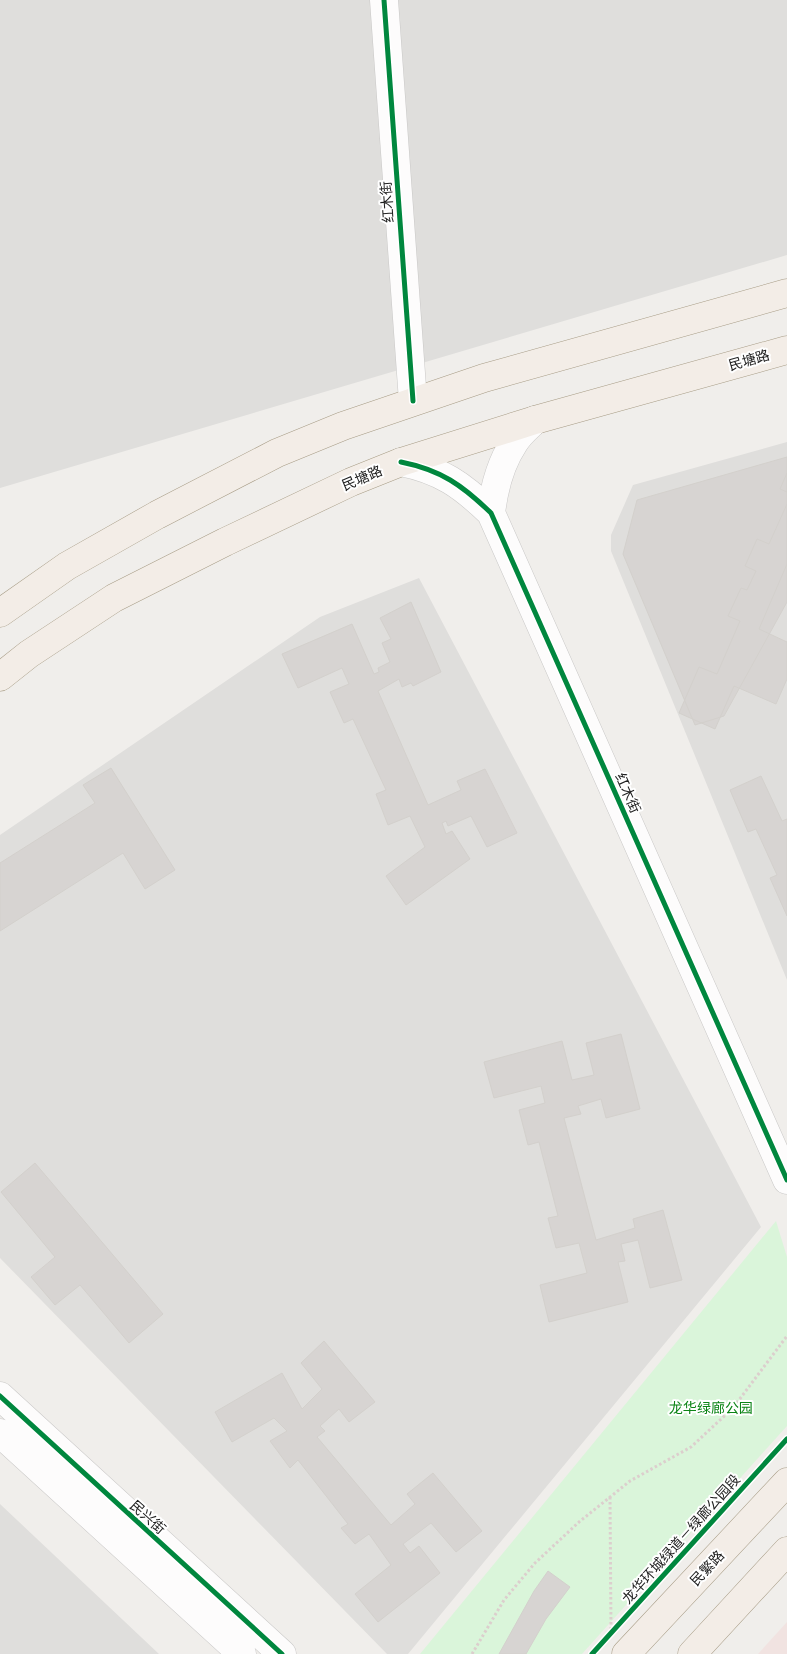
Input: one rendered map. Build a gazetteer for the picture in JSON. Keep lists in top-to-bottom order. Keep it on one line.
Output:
{"streets":{"main road":["民塘路","民繁路"],"street":["红木街","民兴街"],"cycle path":["龙华环城绿道－绿廊公园段"]},"crossings":[["红木街","民塘路"]],"parks":["龙华绿廊公园"]}
